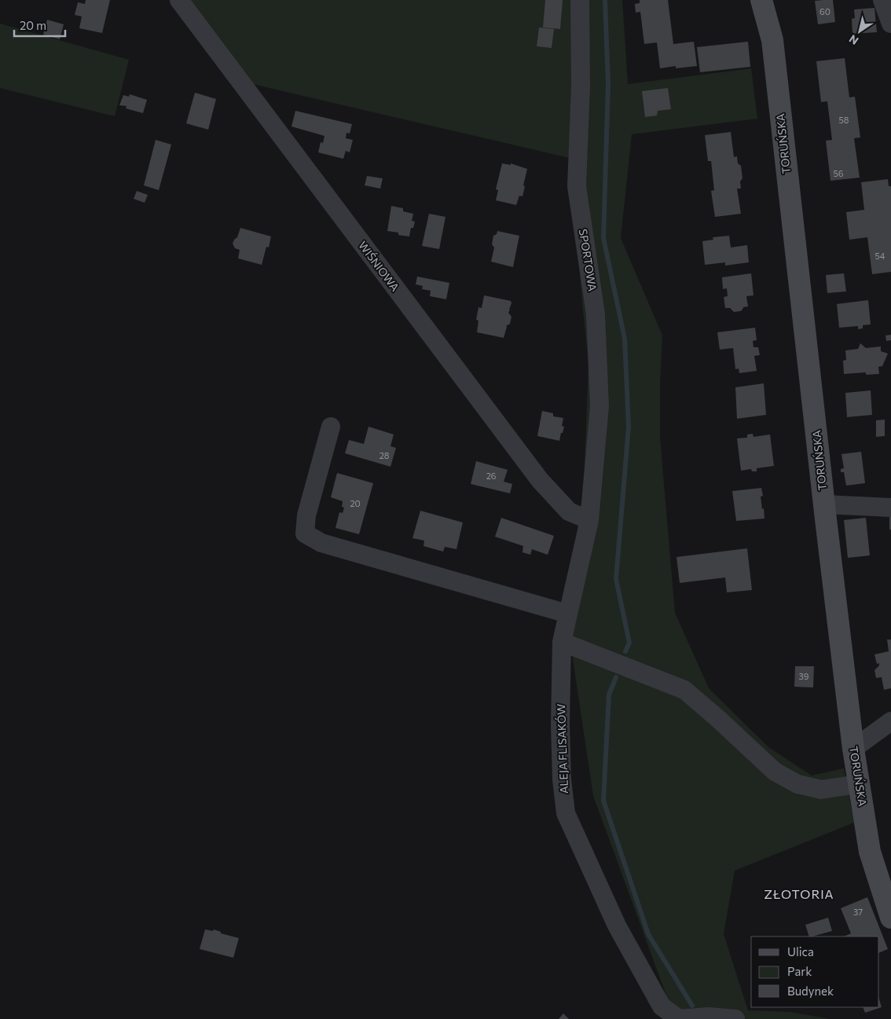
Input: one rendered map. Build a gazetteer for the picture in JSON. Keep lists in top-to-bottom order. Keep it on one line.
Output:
{"streets":{"main road":["TORUŃSKA"],"street":["SPORTOWA","WIŚNIOWA","ALEJA FLISAKÓW"]},"crossings":[["SPORTOWA","WIŚNIOWA"],["SPORTOWA","ALEJA FLISAKÓW"],["WIŚNIOWA","ALEJA FLISAKÓW"]],"districts":["ZŁOTORIA"],"house_numbers":["60","58","56","54","28","26","20","39","37"],"legend":["Ulica","Park","Budynek"],"scale_bar":"20 m","north":"bottom left"}
